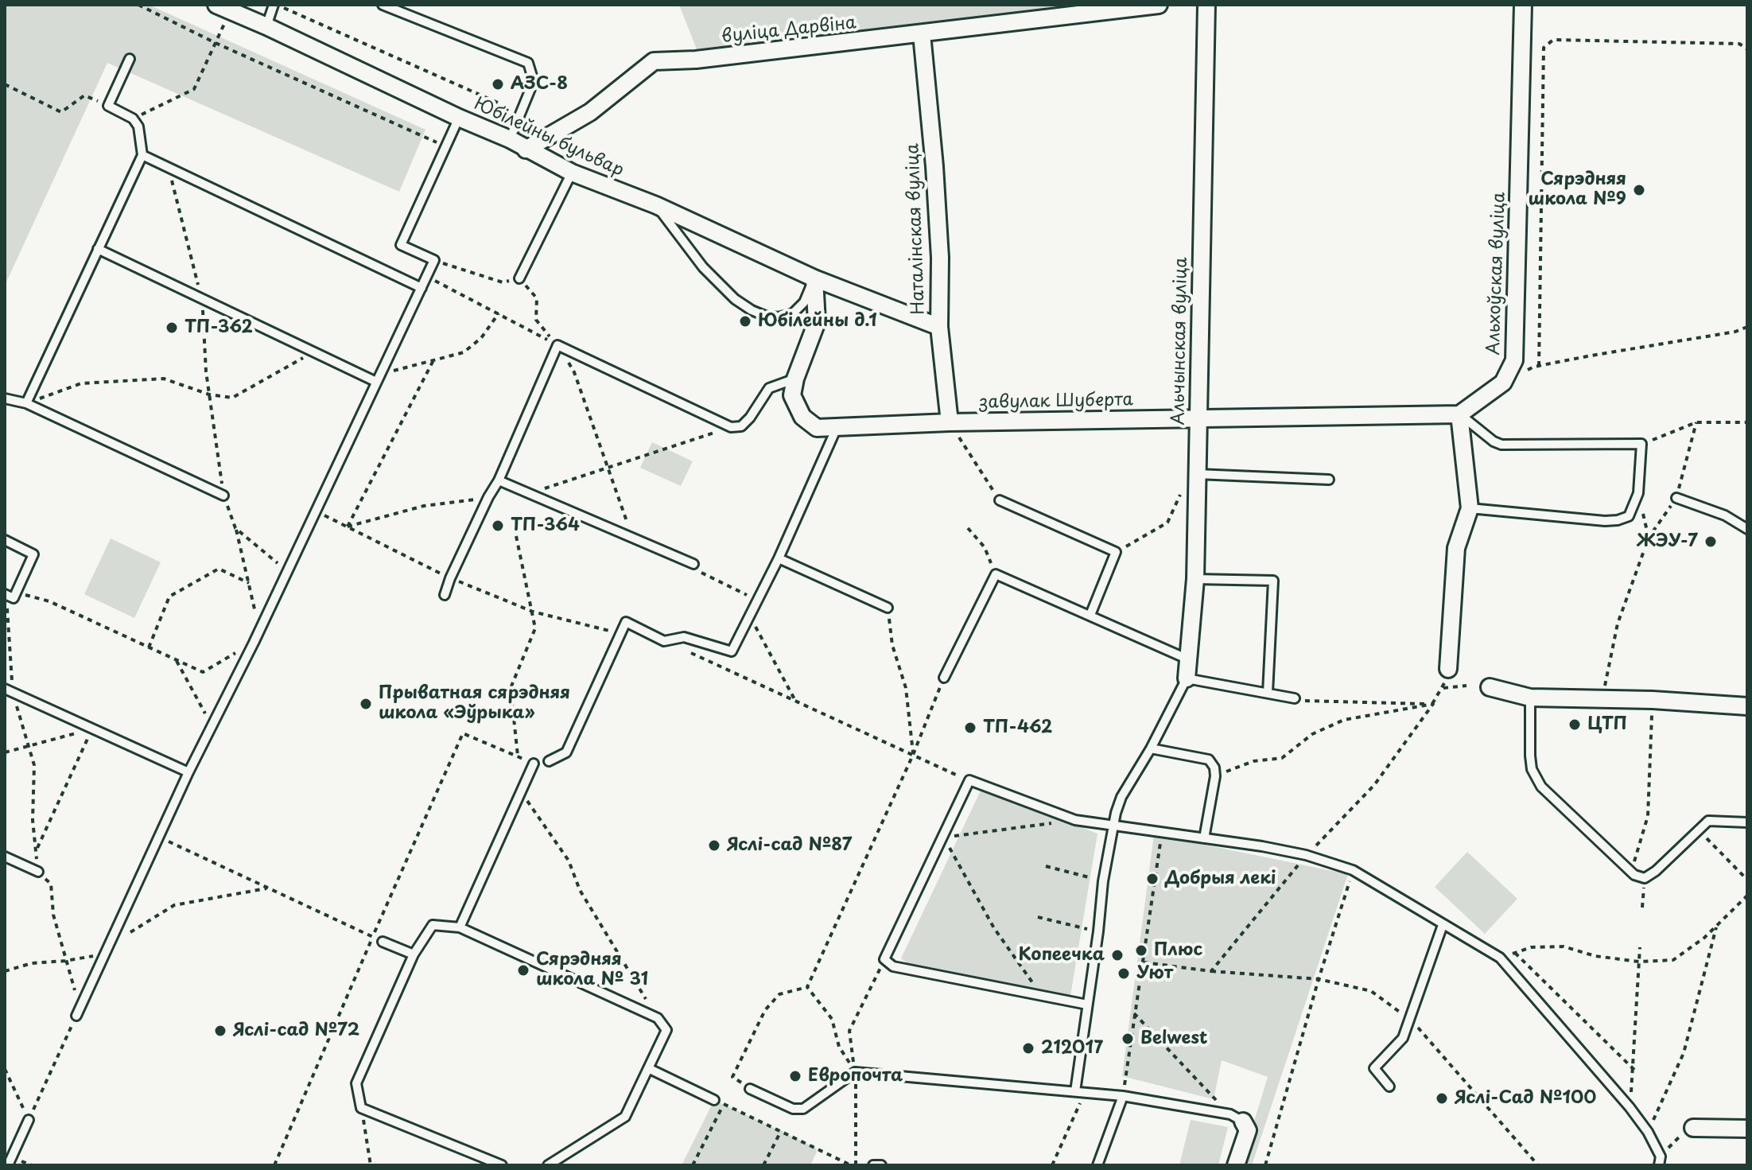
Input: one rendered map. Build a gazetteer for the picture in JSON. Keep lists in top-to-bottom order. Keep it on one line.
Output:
{"streets":{"street":["вуліца Дарвіна","Юбілейны бульвар","Наталінская вуліца","Альхоўская вуліца","Альчынская вуліца","завулак Шуберта"]},"crossings":[["вуліца Дарвіна","Юбілейны бульвар"],["вуліца Дарвіна","Наталінская вуліца"],["Юбілейны бульвар","Наталінская вуліца"],["Юбілейны бульвар","завулак Шуберта"],["Наталінская вуліца","завулак Шуберта"],["Альчынская вуліца","завулак Шуберта"]],"places":["АЗС-8","Сярэдняя школа №9","Юбілейны д.1","ТП-362","ТП-364","ЖЭУ-7","Прыватная сярэдняя школа «Эўрыка»","ЦТП","ТП-462","Яслі-сад №87","Добрыя лекі","Плюс","Копеечка","Сярэдняя школа № 31","Уют","Яслі-сад №72","Belwest","212017","Европочта","Яслі-Сад №100"]}
